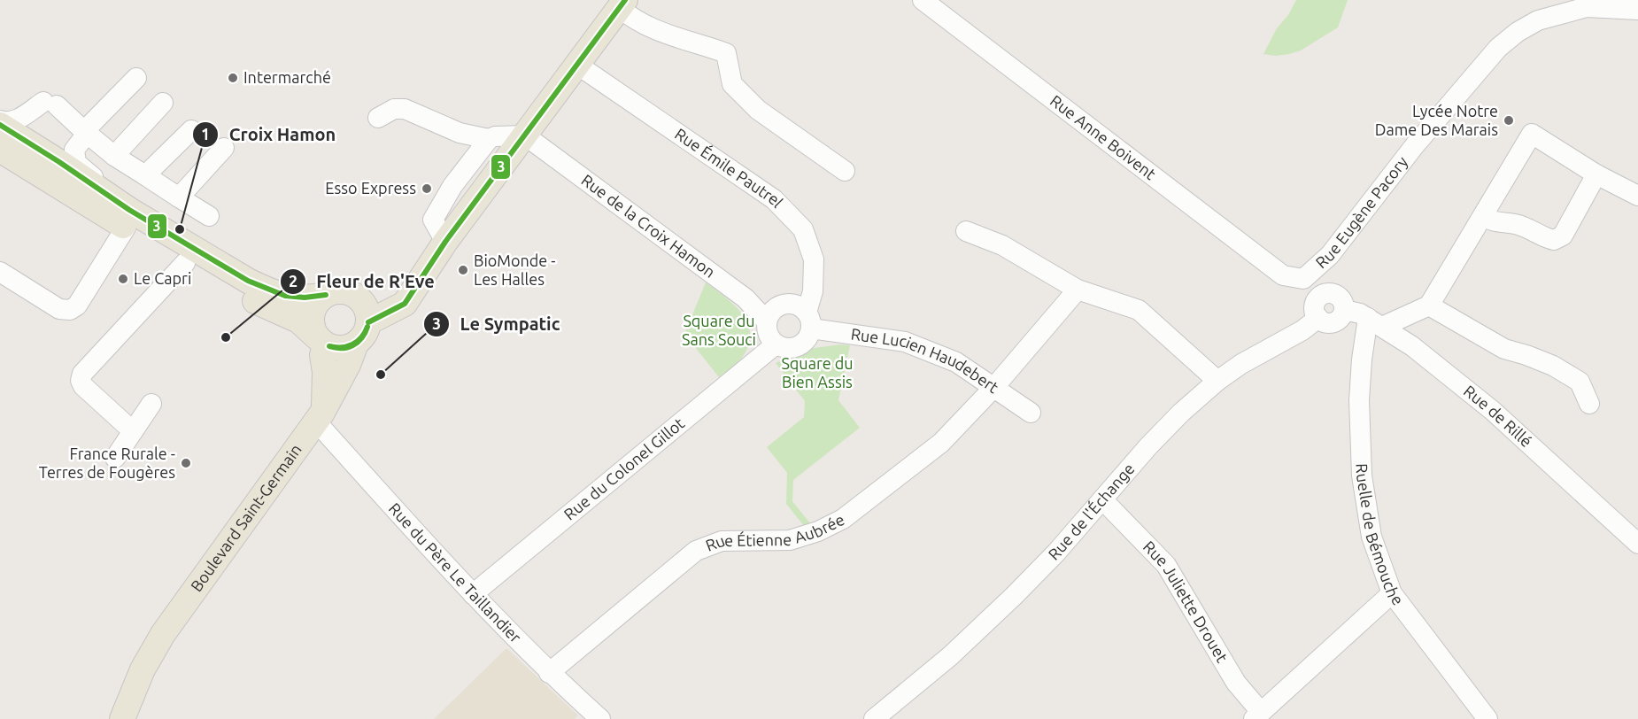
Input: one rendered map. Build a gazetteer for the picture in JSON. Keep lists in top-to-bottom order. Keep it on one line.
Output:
{"streets":{"main road":["Boulevard Saint-Germain"],"street":["Rue Anne Boivent","Rue Émile Pautrel","Rue Eugène Pacory","Rue de la Croix Hamon","Rue Lucien Haudebert","Rue de Rillé","Rue du Colonel Gillot","Rue de l'Échange","Rue Étienne Aubrée","Ruelle de Bémouche","Rue du Père Le Taillandier","Rue Juliette Drouet"]},"crossings":[["Rue Anne Boivent","Rue Eugène Pacory"],["Rue Émile Pautrel","Rue de la Croix Hamon"],["Rue Émile Pautrel","Rue Lucien Haudebert"],["Rue Émile Pautrel","Rue du Colonel Gillot"],["Rue de la Croix Hamon","Rue Lucien Haudebert"],["Rue de la Croix Hamon","Rue du Colonel Gillot"],["Rue Lucien Haudebert","Rue du Colonel Gillot"],["Rue Lucien Haudebert","Rue Étienne Aubrée"],["Rue de Rillé","Ruelle de Bémouche"],["Rue du Colonel Gillot","Rue du Père Le Taillandier"],["Rue de l'Échange","Rue Juliette Drouet"],["Boulevard Saint-Germain","Rue du Père Le Taillandier"],["Rue Étienne Aubrée","Rue du Père Le Taillandier"]],"parks":["Square du Sans Souci","Square du Bien Assis"],"places":["Intermarché","Lycée Notre Dame Des Marais","Esso Express","Croix Hamon","BioMonde - Les Halles","Le Capri","Fleur de R'Eve","Le Sympatic","France Rurale - Terres de Fougères"],"lines":["transit line 3"]}
